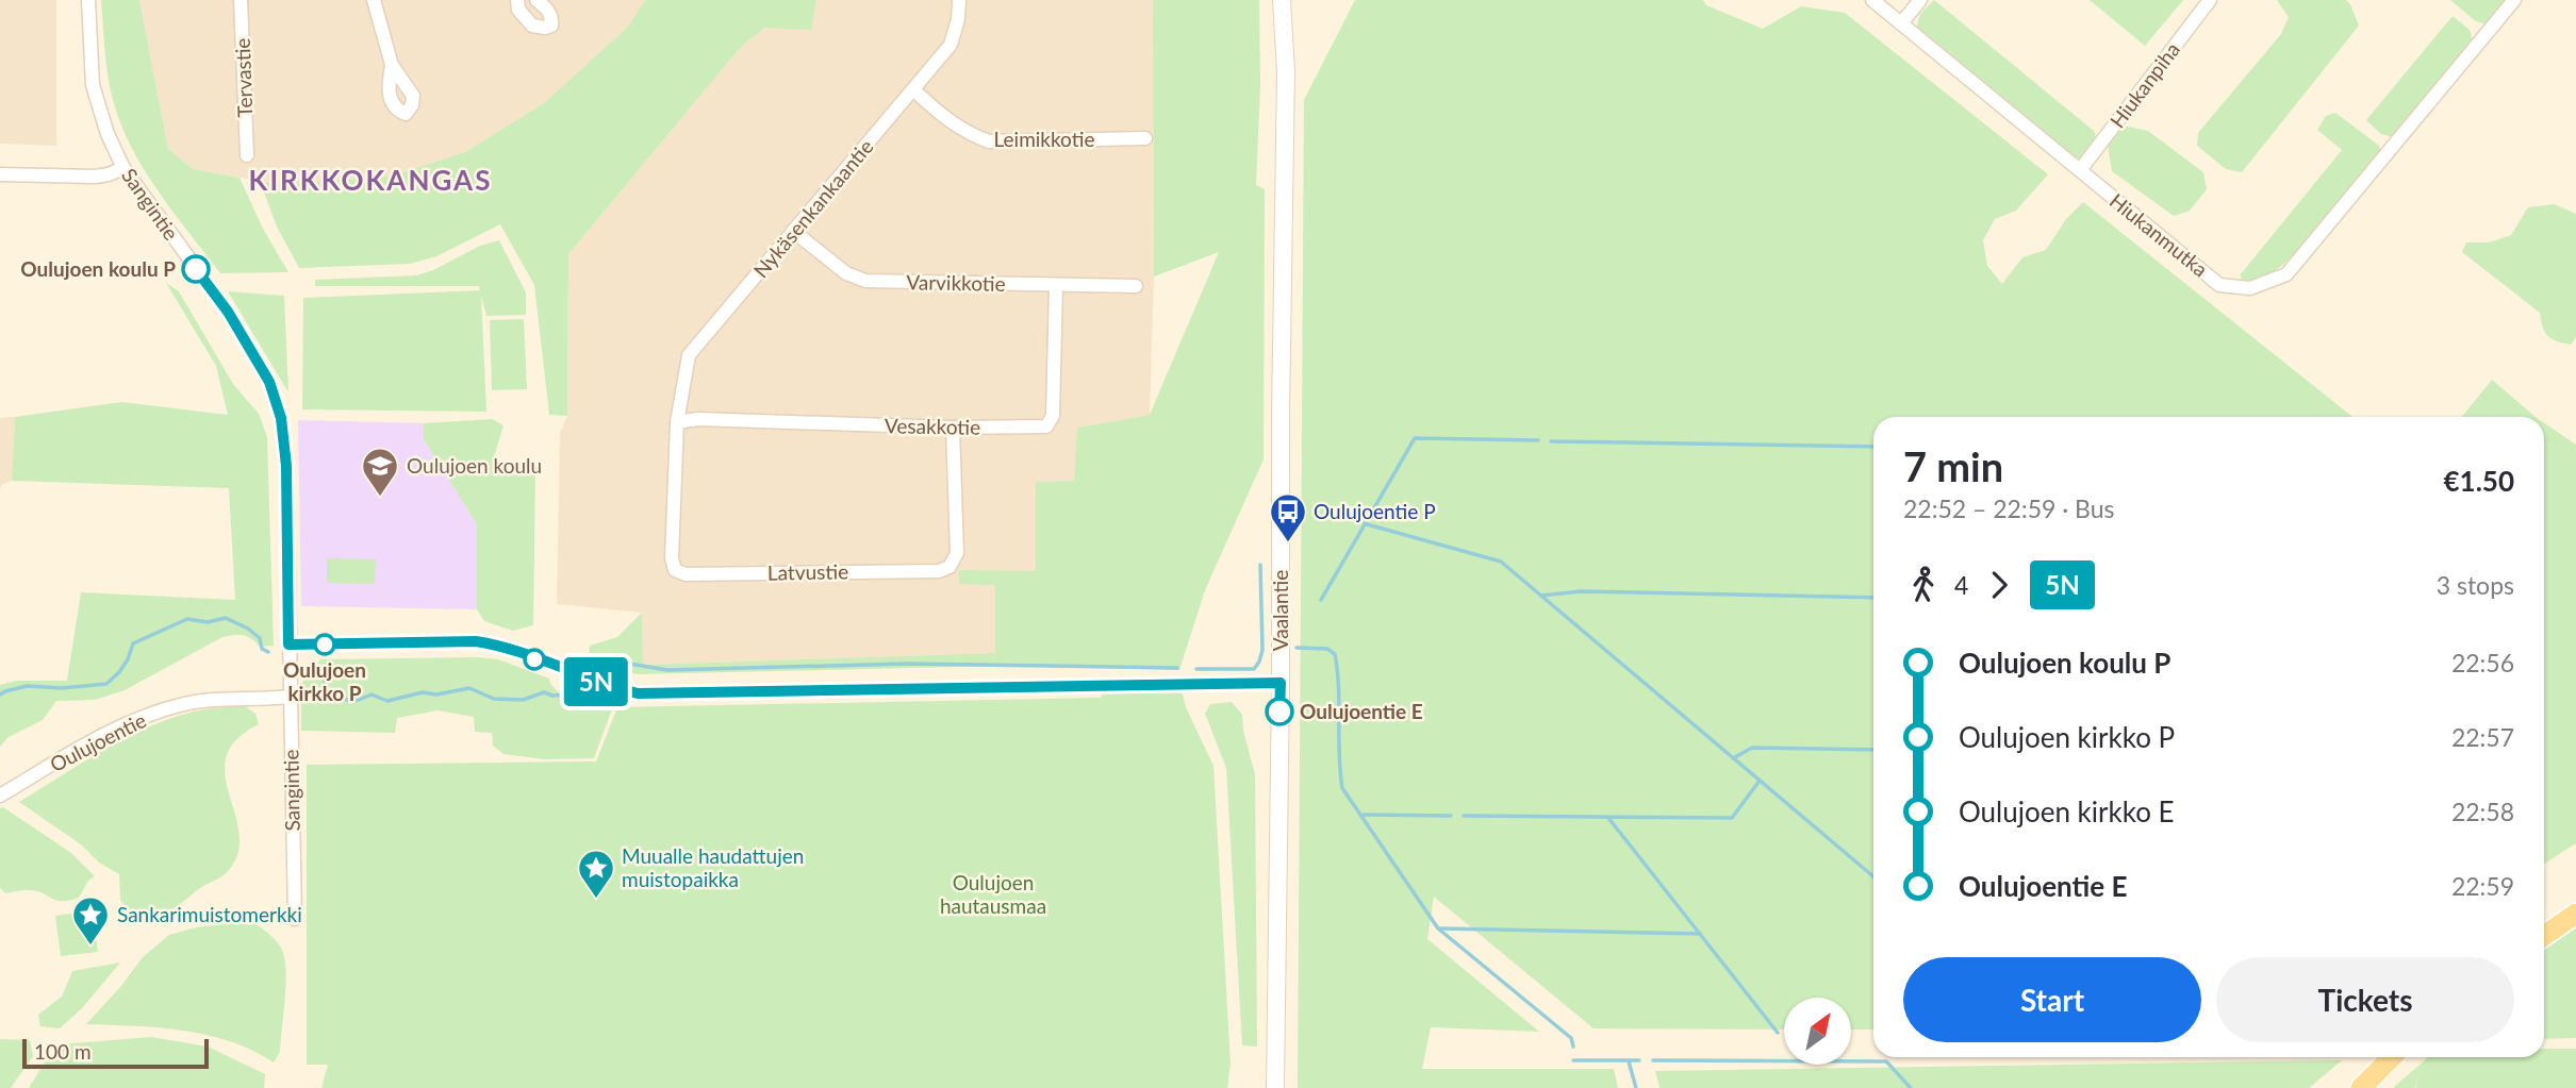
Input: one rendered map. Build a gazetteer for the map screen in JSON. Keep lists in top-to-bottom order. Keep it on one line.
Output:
{"streets":{"street":["Tervastie","Hiukanpiha","Leimikkotie","Sangintie","Nykäsenkankaantie","Hiukanmutka","Varvikkotie","Vesakkotie","Latvustie","Vaalantie","Oulujoentie"]},"crossings":[["Hiukanpiha","Hiukanmutka"],["Leimikkotie","Nykäsenkankaantie"],["Sangintie","Oulujoentie"],["Nykäsenkankaantie","Varvikkotie"],["Nykäsenkankaantie","Vesakkotie"],["Nykäsenkankaantie","Latvustie"],["Varvikkotie","Vesakkotie"],["Vesakkotie","Latvustie"]],"districts":["KIRKKOKANGAS"],"parks":["Oulujoen hautausmaa"],"places":{"other":["Oulujoen koulu P","Oulujoen kirkko P","Oulujoentie E"],"school or university":["Oulujoen koulu"],"bus stop":["Oulujoentie P"],"place":["Muualle haudattujen muistopaikka","Sankarimuistomerkki"]},"lines":["bus line 5N"],"scale_bar":"100 m","north":"top right","page":{"on_map":"5N","heading":["7 min","22:52 – 22:59 · Bus","€1.50"],"legs":["4","5N","3 stops"],"list":[{"name":"Oulujoen koulu P","value":"22:56"},{"name":"Oulujoen kirkko P","value":"22:57"},{"name":"Oulujoen kirkko E","value":"22:58"},{"name":"Oulujoentie E","value":"22:59"}],"buttons":["Start","Tickets"],"scale":"100 m"}}
